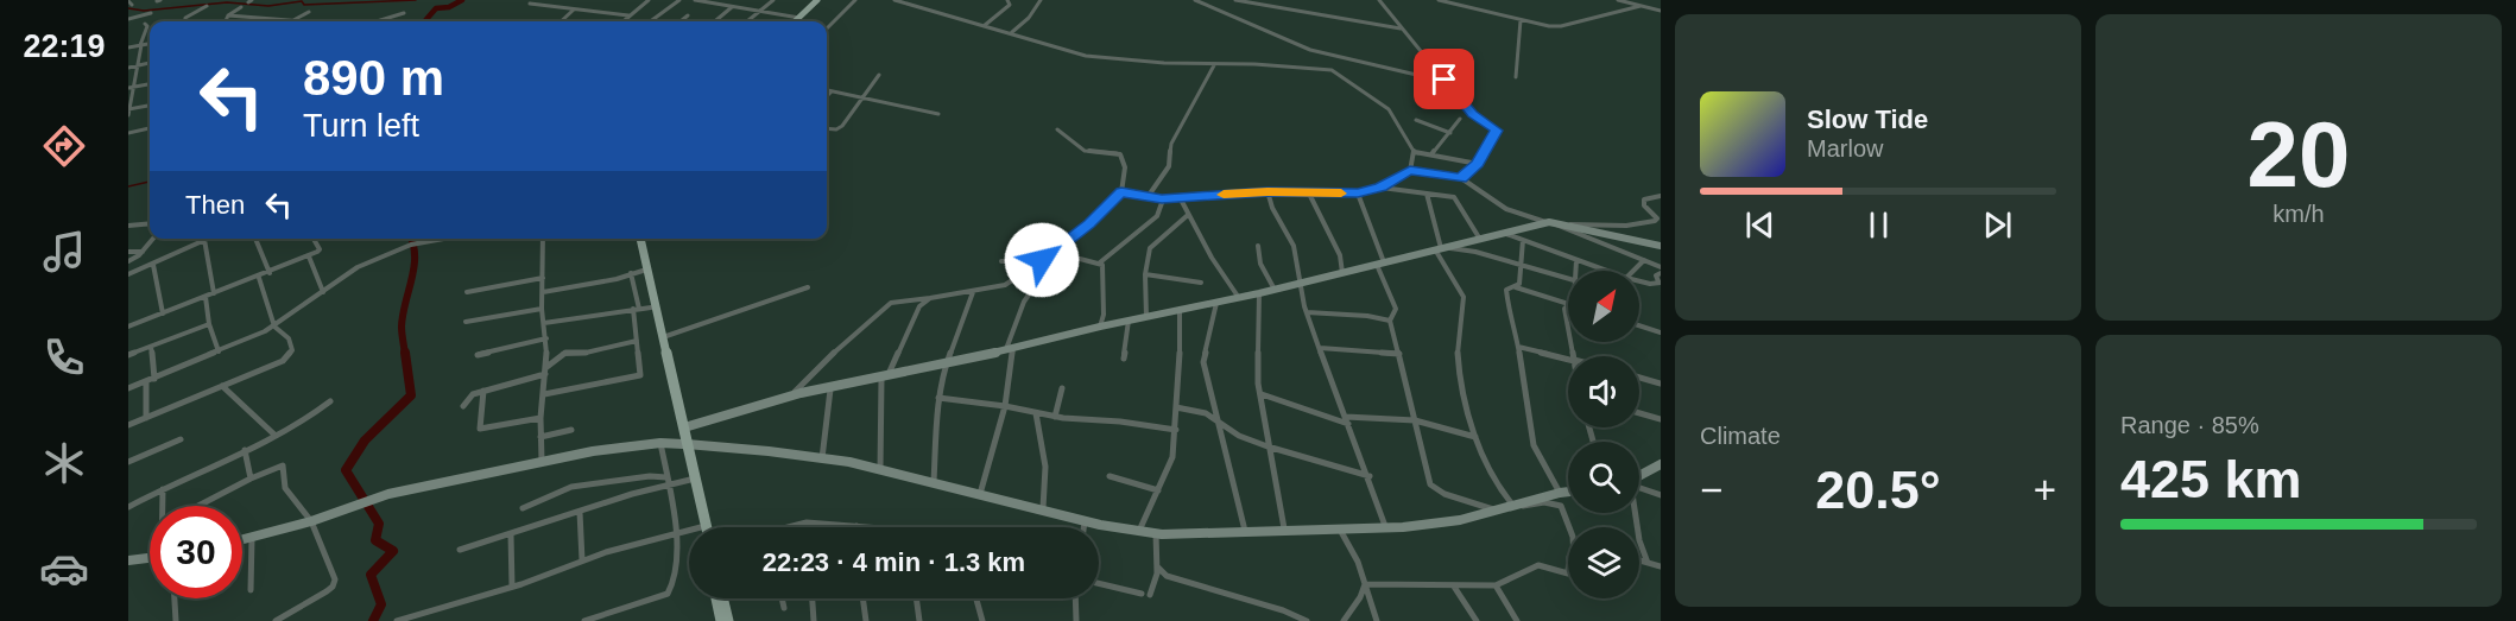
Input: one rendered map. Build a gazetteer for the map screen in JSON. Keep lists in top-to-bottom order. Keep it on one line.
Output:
{"north":"top right","page":{"tabs":"22:19","tile":[["20","km/h"],"Climate",["Range · 85%","425 km"]],"turn":["890 m","Turn left"],"song":["Slow Tide","Marlow"],"then":"Then","heat":["−","20.5°","+"],"limit":"30","trip":"22:23 · 4 min · 1.3 km"}}
